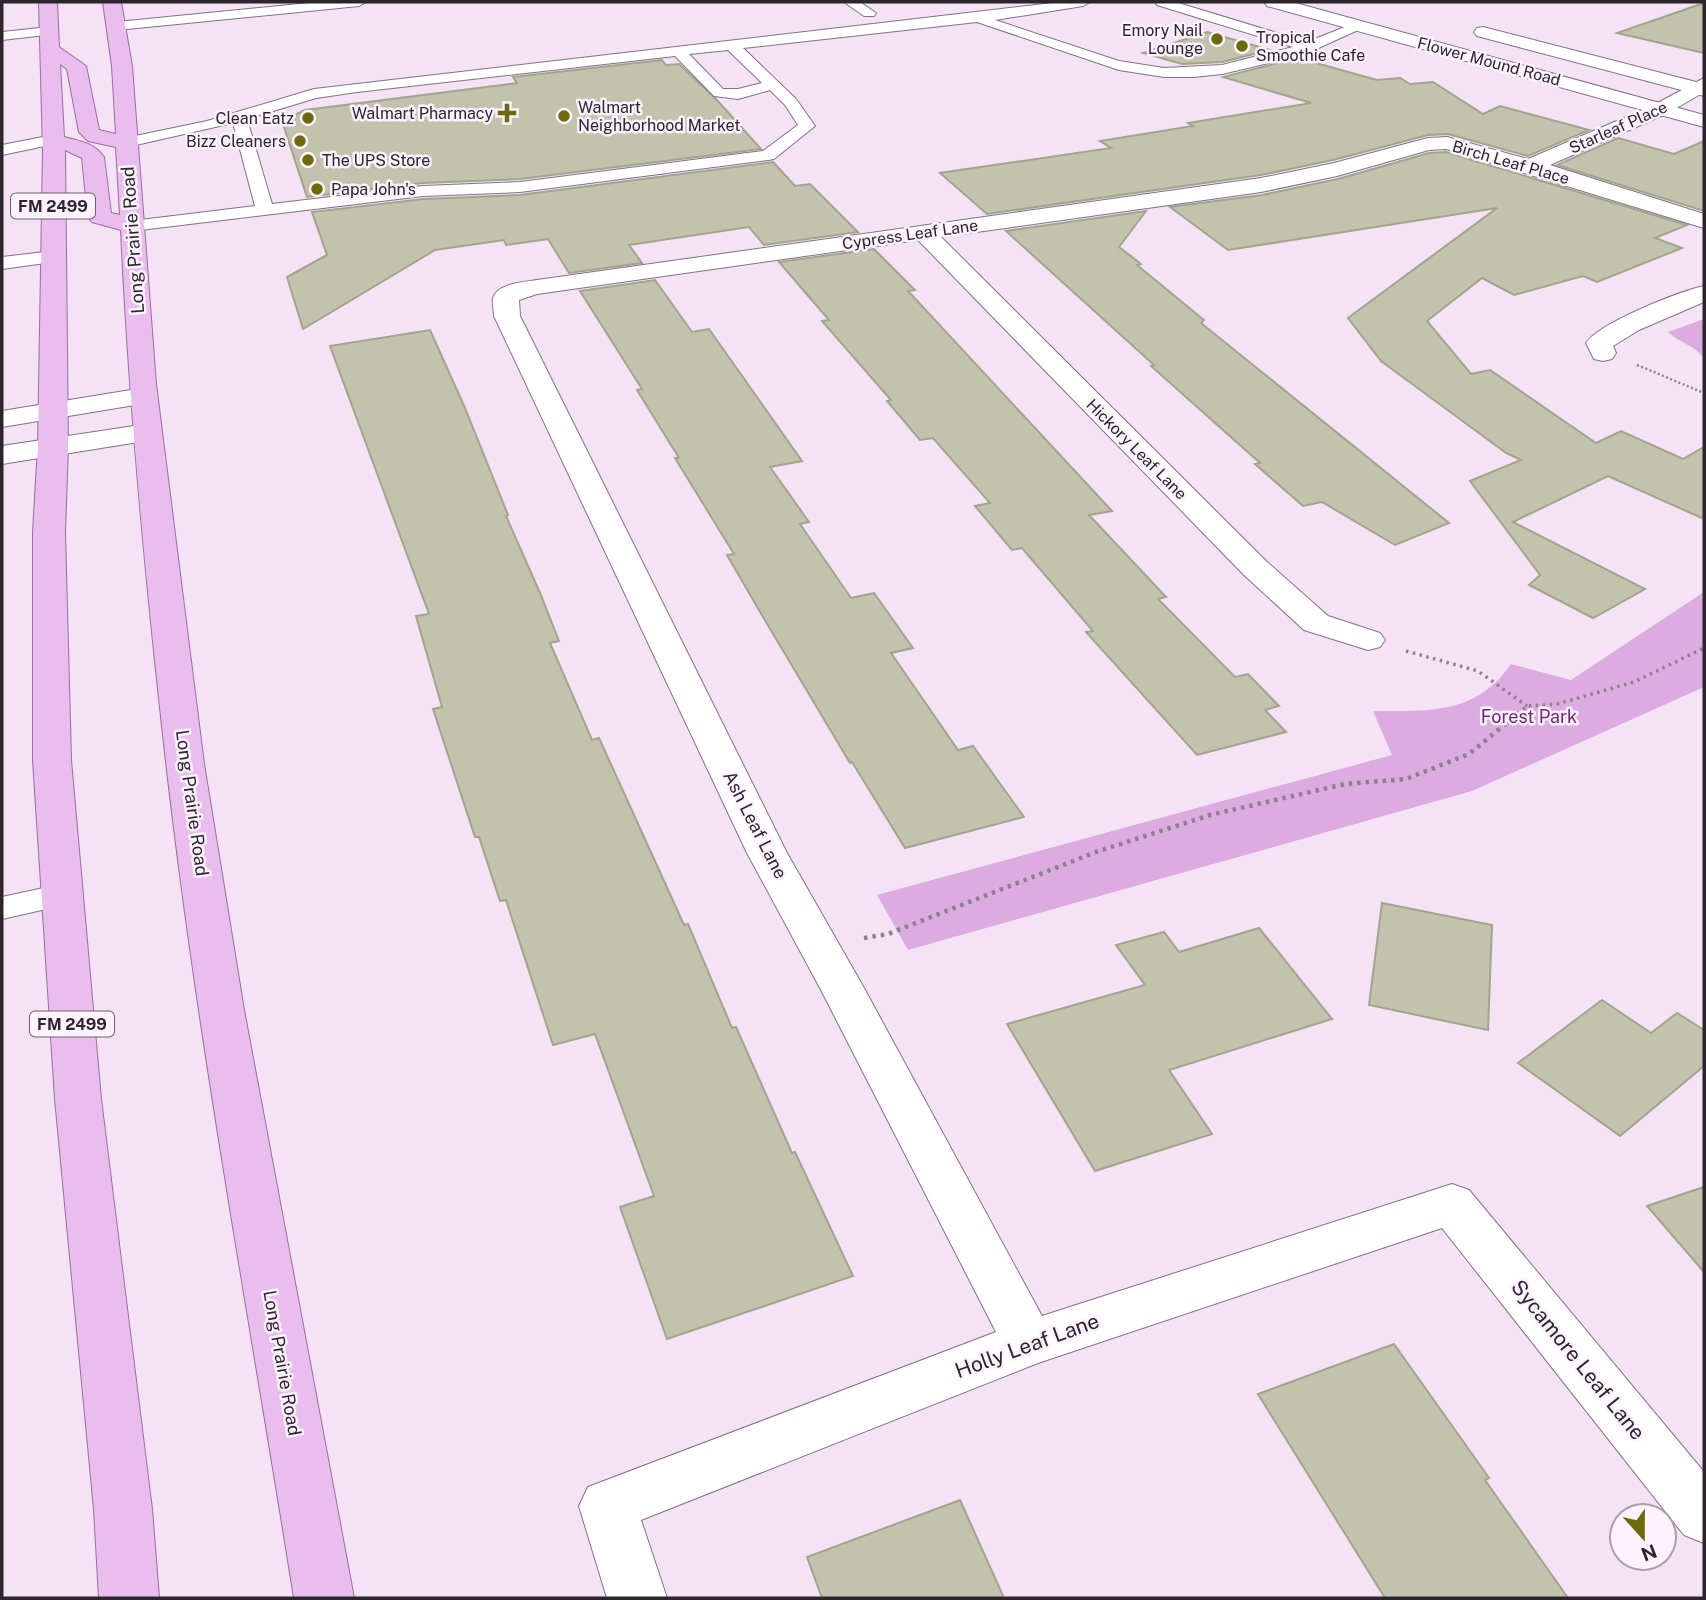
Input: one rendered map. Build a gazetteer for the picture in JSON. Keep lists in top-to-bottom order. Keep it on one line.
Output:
{"streets":{"main road":["FM 2499","Long Prairie Road"],"street":["Flower Mound Road","Starleaf Place","Birch Leaf Place","Cypress Leaf Lane","Hickory Leaf Lane","Ash Leaf Lane","Holly Leaf Lane","Sycamore Leaf Lane"]},"crossings":[["Flower Mound Road","Starleaf Place"],["Starleaf Place","Birch Leaf Place"],["Birch Leaf Place","Cypress Leaf Lane"],["Cypress Leaf Lane","Hickory Leaf Lane"],["Cypress Leaf Lane","Ash Leaf Lane"],["Ash Leaf Lane","Holly Leaf Lane"],["Holly Leaf Lane","Sycamore Leaf Lane"]],"parks":["Forest Park"],"places":{"other":["Emory Nail Lounge","Tropical Smoothie Cafe","Walmart Neighborhood Market","Clean Eatz","Bizz Cleaners","The UPS Store","Papa John's"],"health":["Walmart Pharmacy"]},"north":"bottom"}
